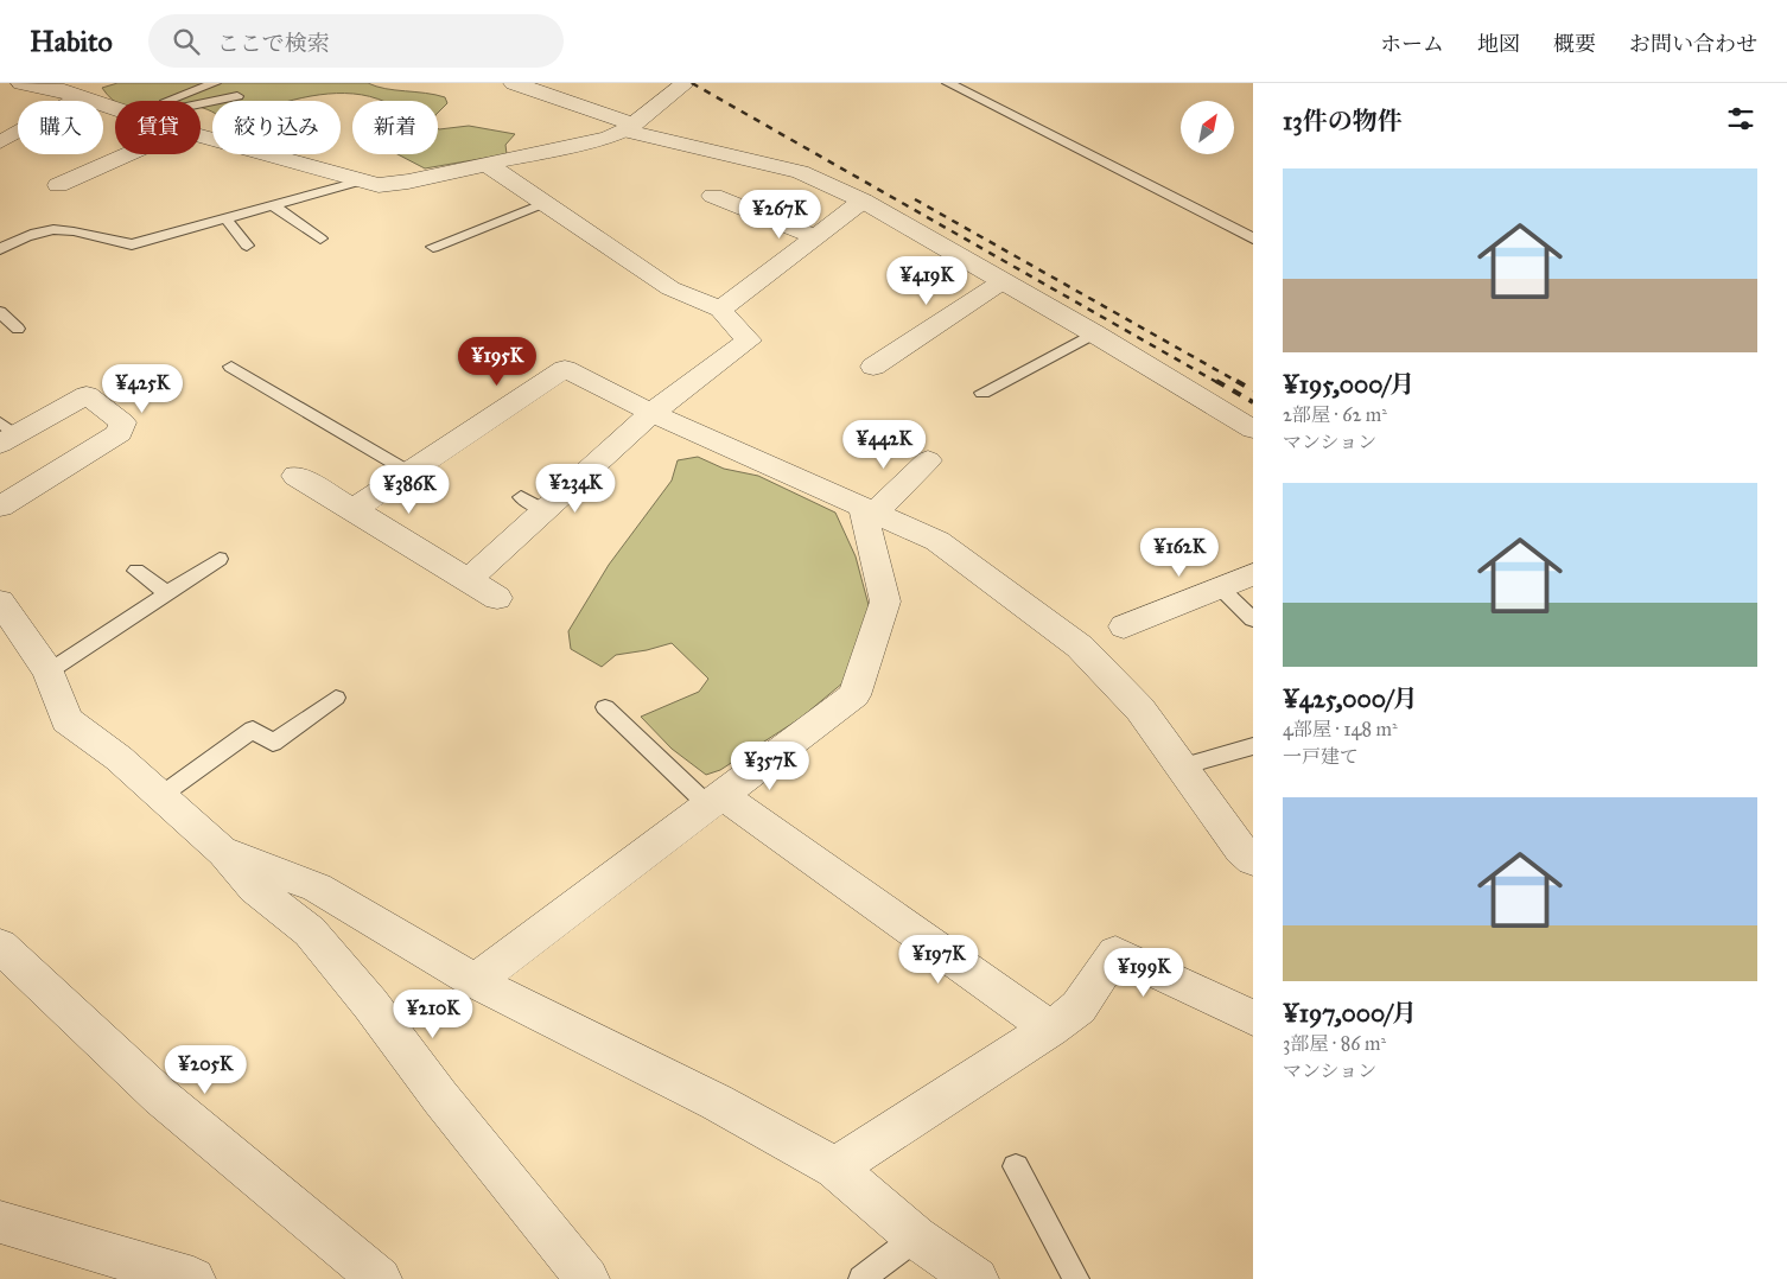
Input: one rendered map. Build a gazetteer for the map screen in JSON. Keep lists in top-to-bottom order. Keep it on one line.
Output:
{"north":"top right","page":{"header":"Habito","search":"ここで検索","nav":["ホーム","地図","概要","お問い合わせ"],"heading":"13件の物件","chip":["購入","賃貸","絞り込み","新着"],"list":[{"name":"¥195,000/月","note":"2部屋 · 62 m² · マンション"},{"name":"¥425,000/月","note":"4部屋 · 148 m² · 一戸建て"},{"name":"¥197,000/月","note":"3部屋 · 86 m² · マンション"}],"price":["¥267K","¥419K","¥195K","¥425K","¥442K","¥234K","¥386K","¥162K","¥357K","¥197K","¥199K","¥210K","¥205K"]}}
